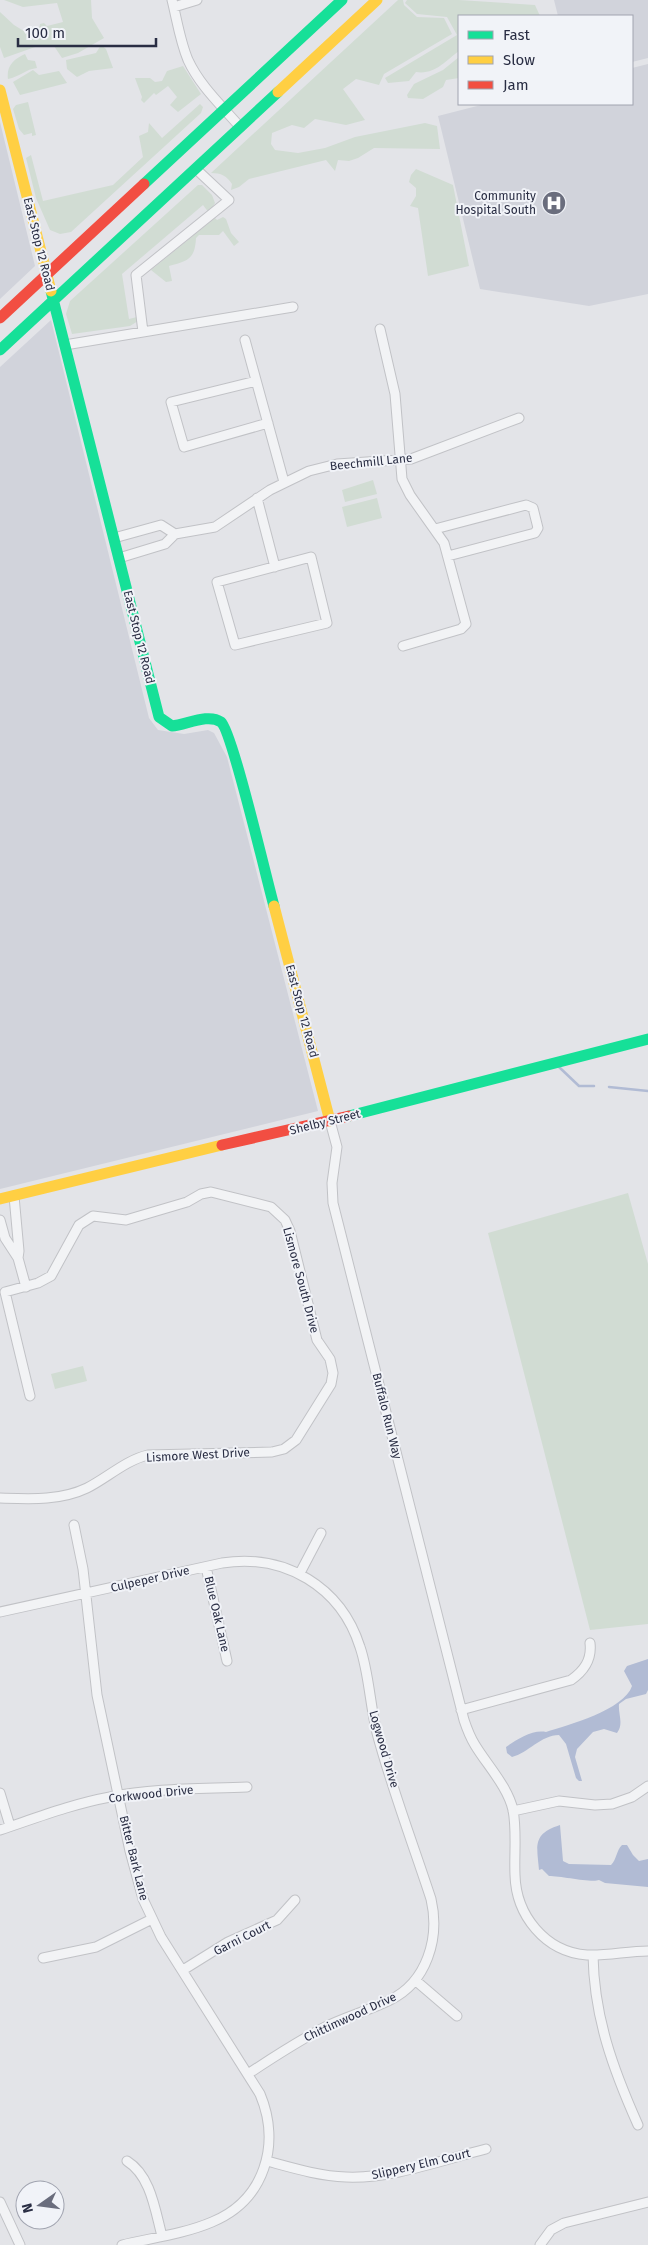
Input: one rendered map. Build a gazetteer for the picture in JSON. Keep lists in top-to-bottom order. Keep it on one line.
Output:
{"streets":{"street":["East Stop 12 Road","Beechmill Lane","Shelby Street","Lismore South Drive","Buffalo Run Way","Lismore West Drive","Culpeper Drive","Blue Oak Lane","Logwood Drive","Corkwood Drive","Bitter Bark Lane","Garni Court","Chittimwood Drive","Slippery Elm Court"]},"crossings":[["East Stop 12 Road","Beechmill Lane"],["East Stop 12 Road","Shelby Street"],["East Stop 12 Road","Buffalo Run Way"],["Shelby Street","Buffalo Run Way"],["Lismore South Drive","Lismore West Drive"],["Culpeper Drive","Blue Oak Lane"],["Culpeper Drive","Logwood Drive"],["Culpeper Drive","Bitter Bark Lane"],["Logwood Drive","Chittimwood Drive"],["Corkwood Drive","Bitter Bark Lane"],["Bitter Bark Lane","Garni Court"],["Bitter Bark Lane","Chittimwood Drive"],["Bitter Bark Lane","Slippery Elm Court"]],"places":{"hospital":["Community Hospital South"]},"legend":["Fast","Slow","Jam"],"scale_bar":"100 m","north":"left"}
